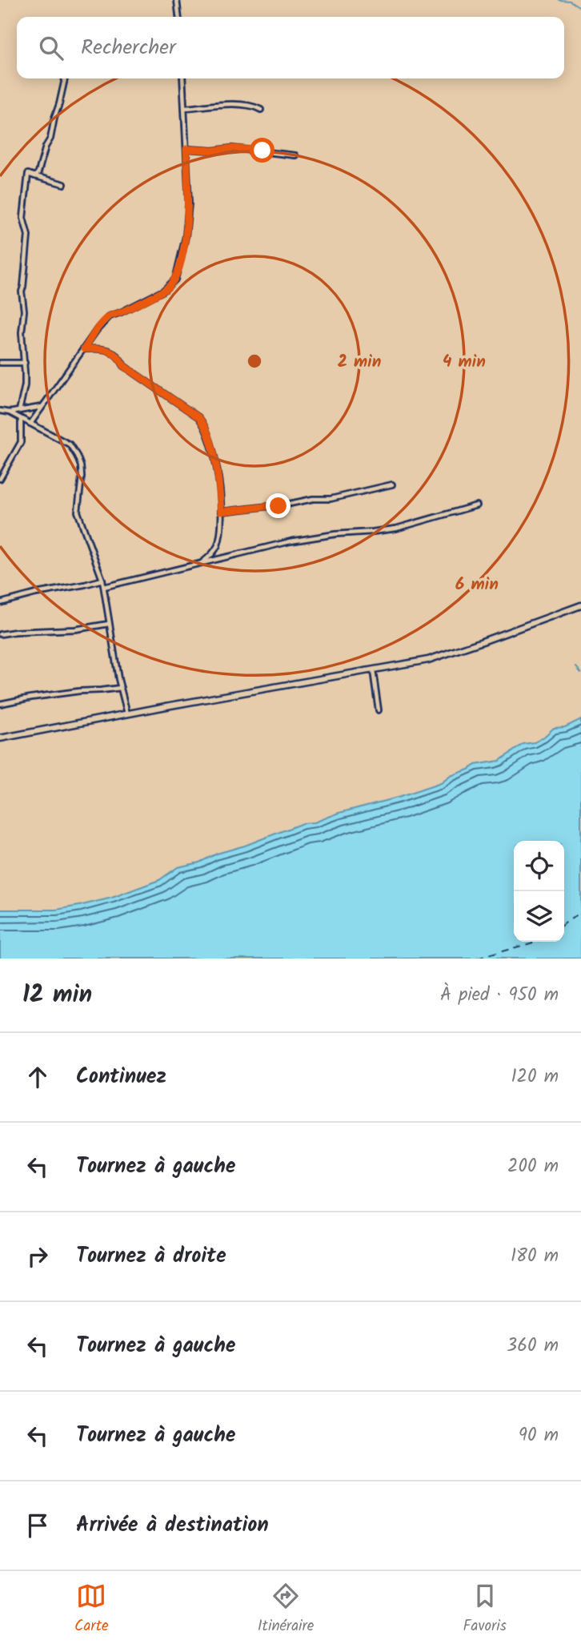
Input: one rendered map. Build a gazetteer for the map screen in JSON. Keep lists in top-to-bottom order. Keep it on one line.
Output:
{"page":{"search":"Rechercher","heading":["12 min","À pied · 950 m"],"list":[["Continuez","120 m"],["Tournez à gauche","200 m"],["Tournez à droite","180 m"],["Tournez à gauche","360 m"],["Tournez à gauche","90 m"],"Arrivée à destination"],"nav":["Carte","Itinéraire","Favoris"]},"rings":["2 min","4 min","6 min"]}
